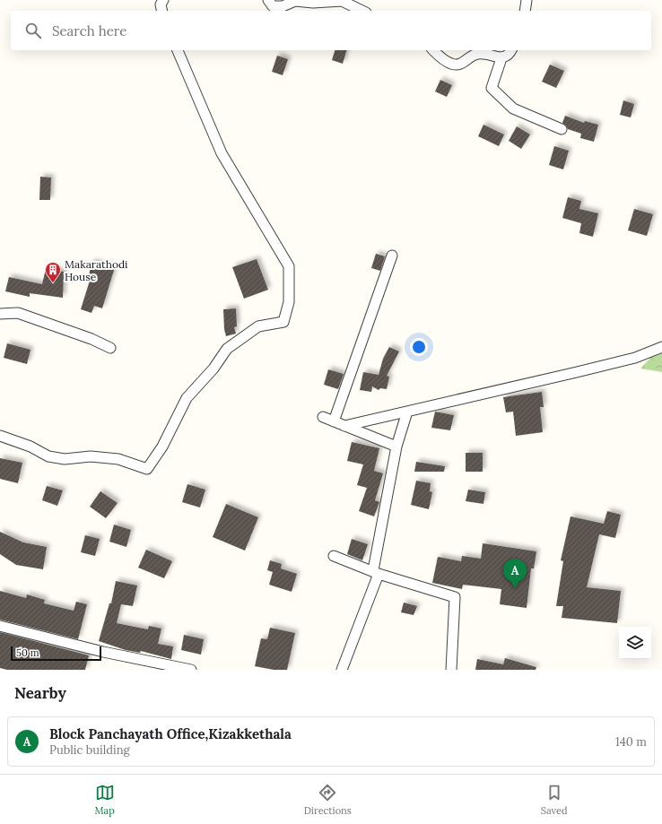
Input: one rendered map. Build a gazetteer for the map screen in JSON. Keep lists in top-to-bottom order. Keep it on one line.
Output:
{"places":{"building":["Makarathodi House"]},"scale_bar":"50 m","page":{"search":"Search here","pins":"A","scale":"50 m","heading":"Nearby","list":[{"mark":"A","name":"Block Panchayath Office,Kizakkethala","note":"Public building","value":"140 m"}],"nav":["Map","Directions","Saved"]}}
